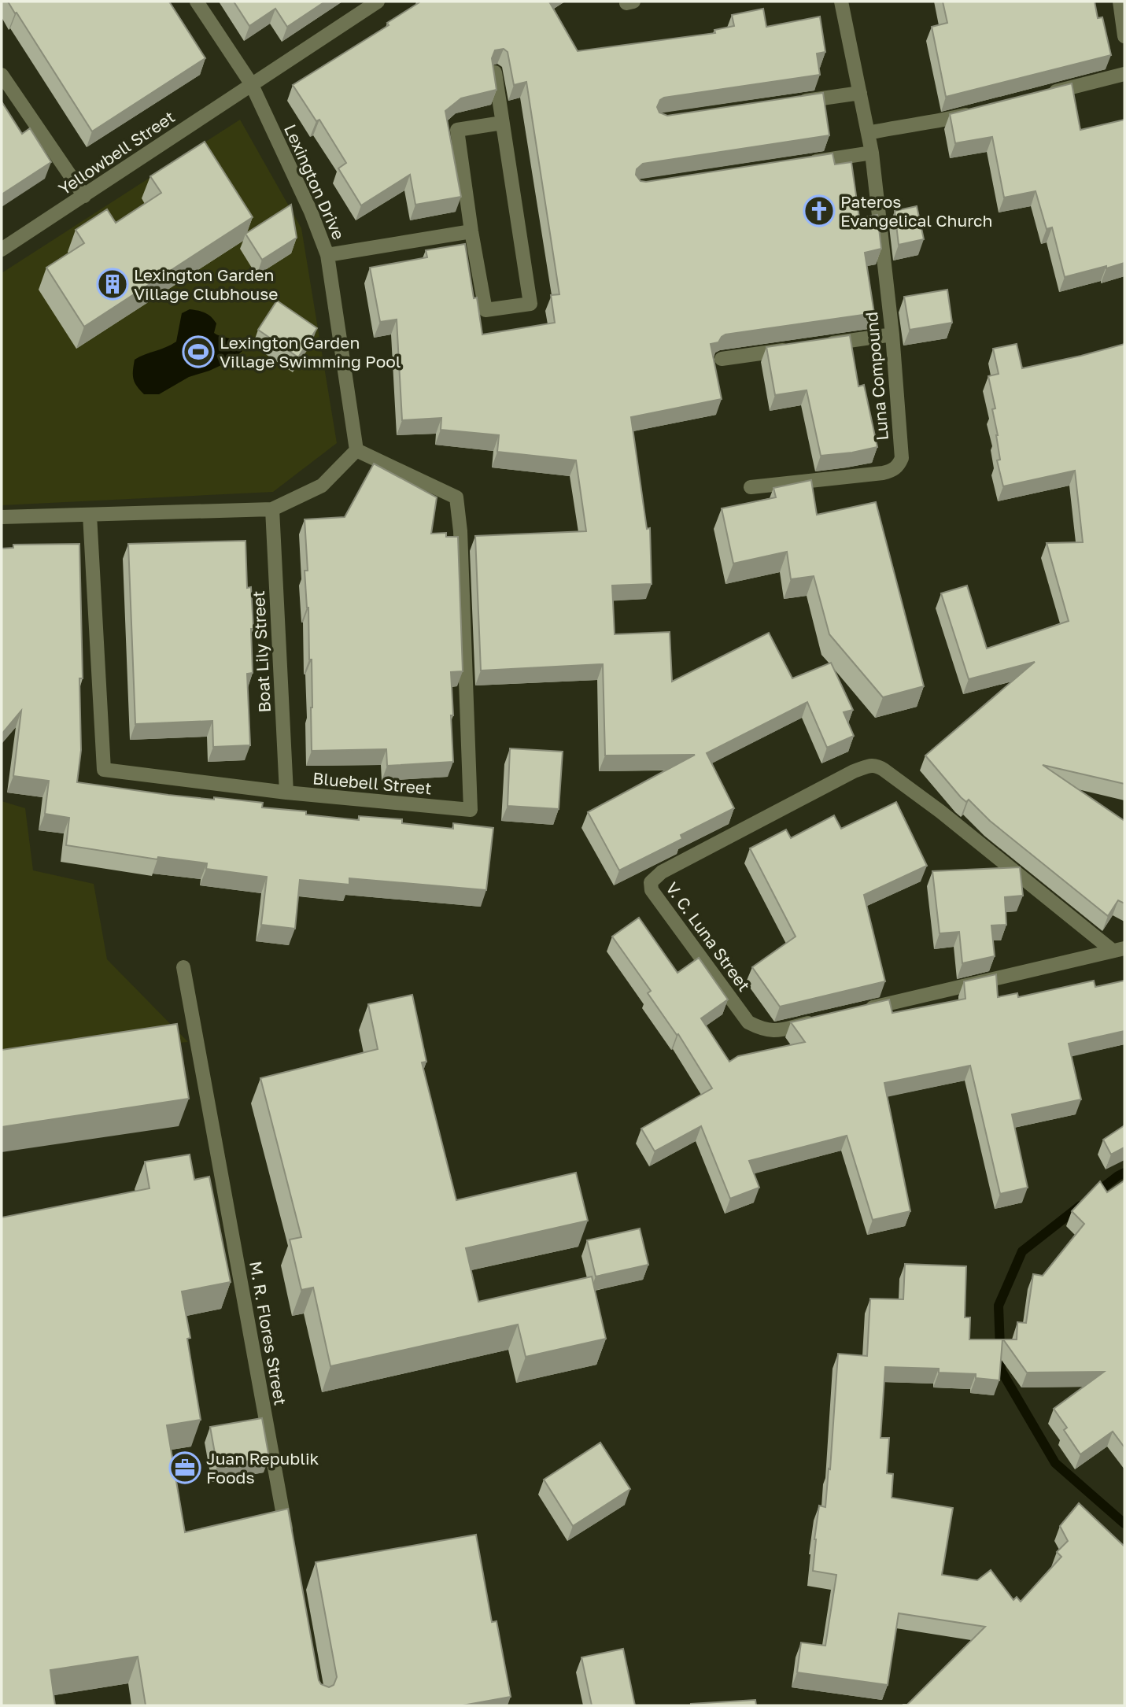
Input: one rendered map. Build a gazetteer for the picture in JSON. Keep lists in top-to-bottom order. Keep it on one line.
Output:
{"streets":{"street":["Yellowbell Street","Lexington Drive","Luna Compound","Boat Lily Street","Bluebell Street","V. C. Luna Street","M. R. Flores Street"]},"crossings":[["Yellowbell Street","Lexington Drive"],["Lexington Drive","Bluebell Street"],["Boat Lily Street","Bluebell Street"]],"places":{"church":["Pateros Evangelical Church"],"building":["Lexington Garden Village Clubhouse"],"sports":["Lexington Garden Village Swimming Pool"],"office":["Juan Republik Foods"]}}
